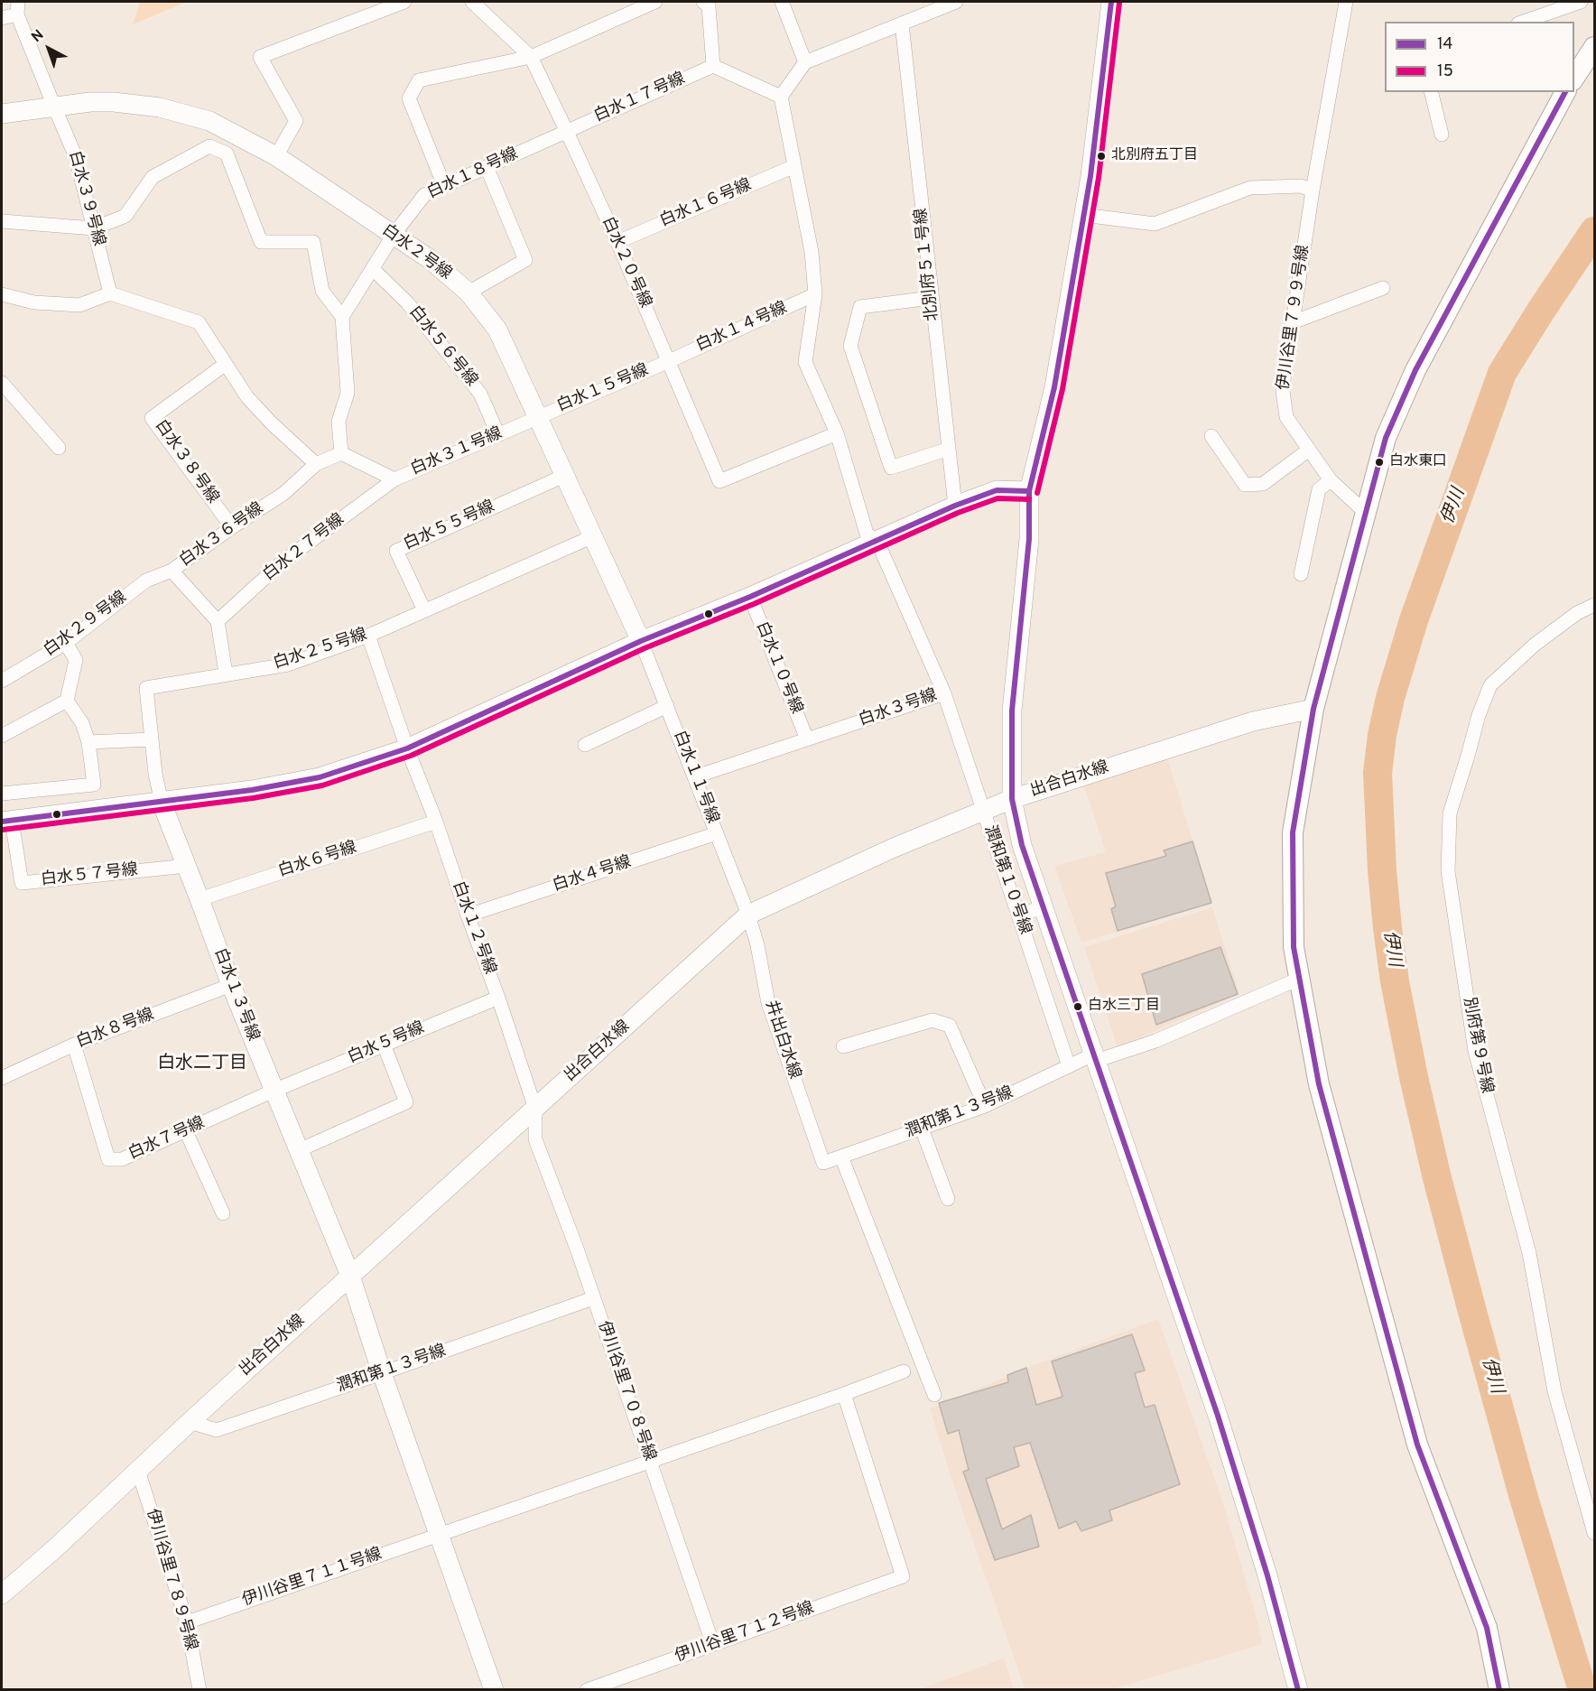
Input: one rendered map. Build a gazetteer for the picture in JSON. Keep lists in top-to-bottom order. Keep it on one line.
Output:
{"streets":{"street":["白水１７号線","白水１８号線","白水３９号線","白水１６号線","白水２号線","白水２０号線","北別府５１号線","伊川谷里７９９号線","白水１４号線","白水５６号線","白水１５号線","白水３１号線","白水３８号線","白水５５号線","白水３６号線","白水２７号線","白水２９号線","白水２５号線","白水１０号線","白水３号線","白水１１号線","出合白水線","白水６号線","白水４号線","白水５７号線","潤和第１０号線","白水１２号線","白水１３号線","白水８号線","井出白水線","白水５号線","別府第９号線","潤和第１３号線","白水７号線","伊川谷里７０８号線","伊川谷里７１１号線","伊川谷里７８９号線","伊川谷里７１２号線"]},"crossings":[["白水１７号線","白水１８号線"],["白水１７号線","白水２０号線"],["白水１８号線","白水２号線"],["白水１８号線","白水２０号線"],["白水１８号線","白水５６号線"],["白水３９号線","白水２号線"],["白水１６号線","白水２０号線"],["白水２号線","白水１５号線"],["白水２号線","白水３１号線"],["白水２号線","白水５５号線"],["白水２号線","白水２５号線"],["白水２号線","白水１１号線"],["白水２０号線","白水１４号線"],["白水２０号線","白水１５号線"],["白水１４号線","白水１５号線"],["白水５６号線","白水３１号線"],["白水１５号線","白水３１号線"],["白水３１号線","白水２７号線"],["白水３８号線","白水３６号線"],["白水５５号線","白水２５号線"],["白水３６号線","白水２７号線"],["白水３６号線","白水２９号線"],["白水２５号線","白水１２号線"],["白水２５号線","白水１３号線"],["白水１０号線","白水３号線"],["白水３号線","白水１１号線"],["白水３号線","潤和第１０号線"],["白水１１号線","出合白水線"],["白水１１号線","白水４号線"],["白水１１号線","井出白水線"],["出合白水線","潤和第１０号線"],["出合白水線","白水１２号線"],["出合白水線","白水１３号線"],["出合白水線","井出白水線"],["出合白水線","潤和第１３号線"],["出合白水線","伊川谷里７８９号線"],["白水６号線","白水１２号線"],["白水６号線","白水１３号線"],["白水４号線","白水１２号線"],["白水５７号線","白水１３号線"],["潤和第１０号線","潤和第１３号線"],["白水１２号線","白水５号線"],["白水１２号線","伊川谷里７０８号線"],["白水１３号線","白水８号線"],["白水１３号線","白水５号線"],["白水１３号線","潤和第１３号線"],["白水１３号線","白水７号線"],["白水１３号線","伊川谷里７１１号線"],["白水８号線","白水７号線"],["井出白水線","潤和第１３号線"],["白水５号線","白水７号線"],["潤和第１３号線","伊川谷里７０８号線"],["伊川谷里７０８号線","伊川谷里７１１号線"],["伊川谷里７０８号線","伊川谷里７１２号線"],["伊川谷里７１１号線","伊川谷里７８９号線"],["伊川谷里７１１号線","伊川谷里７１２号線"]],"districts":["白水二丁目"],"water":["伊川"],"places":["北別府五丁目","白水東口","白水三丁目"],"lines":["transit line 14","transit line 15"],"legend":["14","15"],"north":"top left"}
